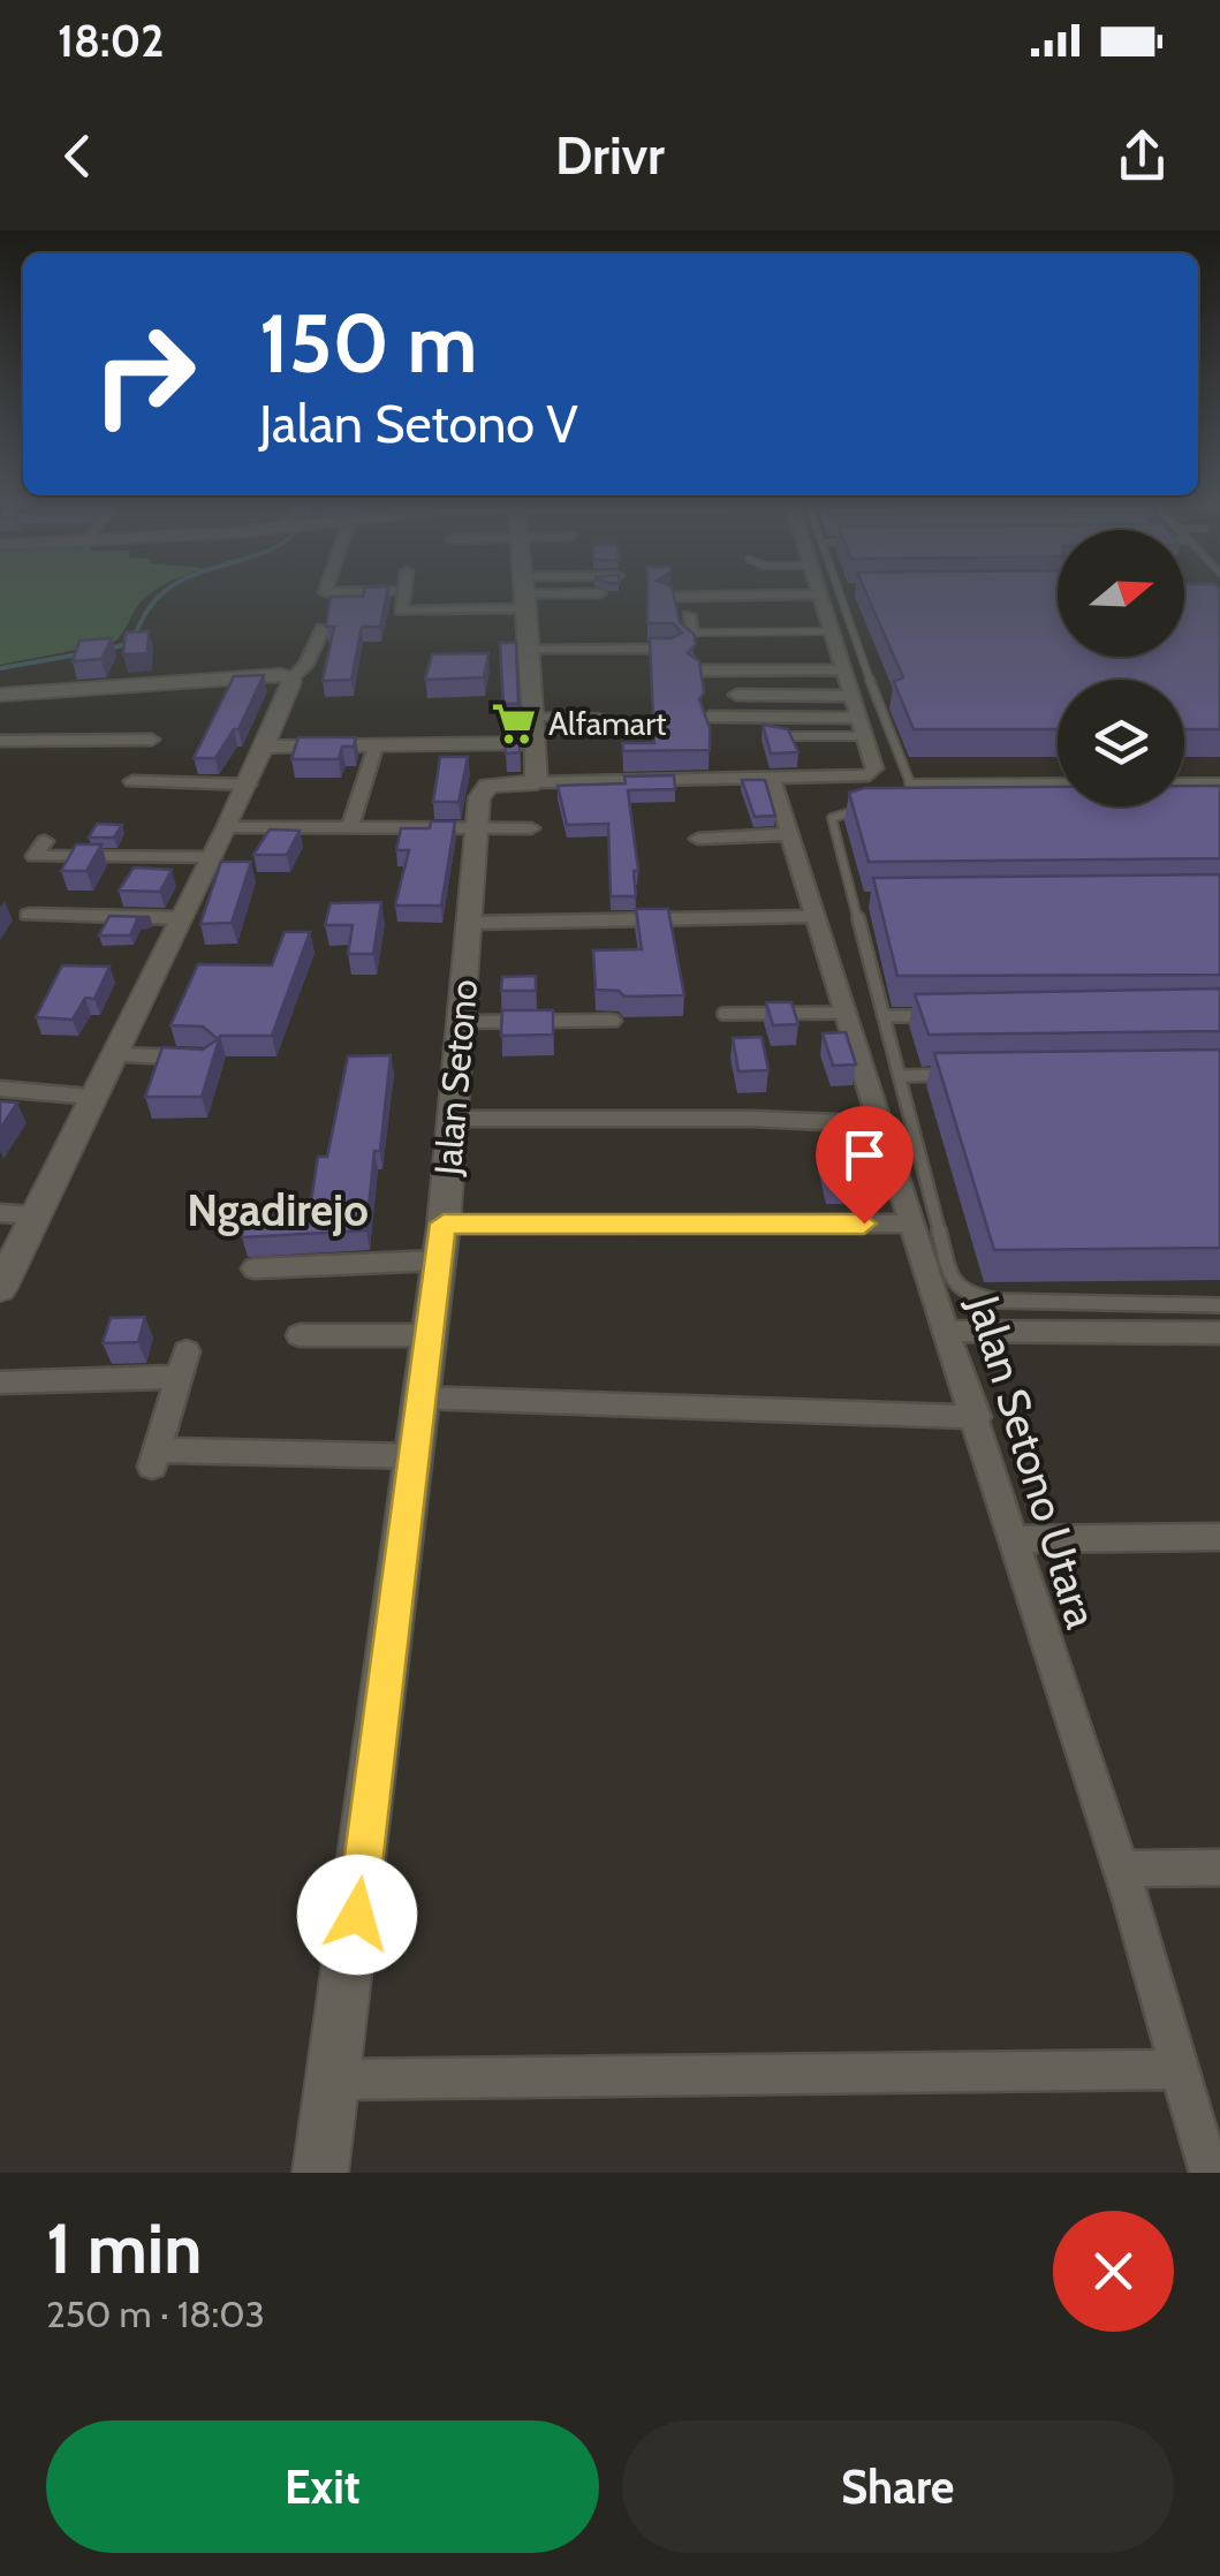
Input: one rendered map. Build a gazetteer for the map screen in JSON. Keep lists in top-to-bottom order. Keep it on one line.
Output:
{"streets":{"street":["Jalan Setono","Jalan Setono Utara"]},"districts":["Ngadirejo"],"places":{"supermarket":["Alfamart"]},"north":"right","page":{"status":"18:02","header":"Drivr","turn":["150 m","Jalan Setono V"],"heading":["1 min","250 m · 18:03"],"buttons":["Exit","Share"]}}
